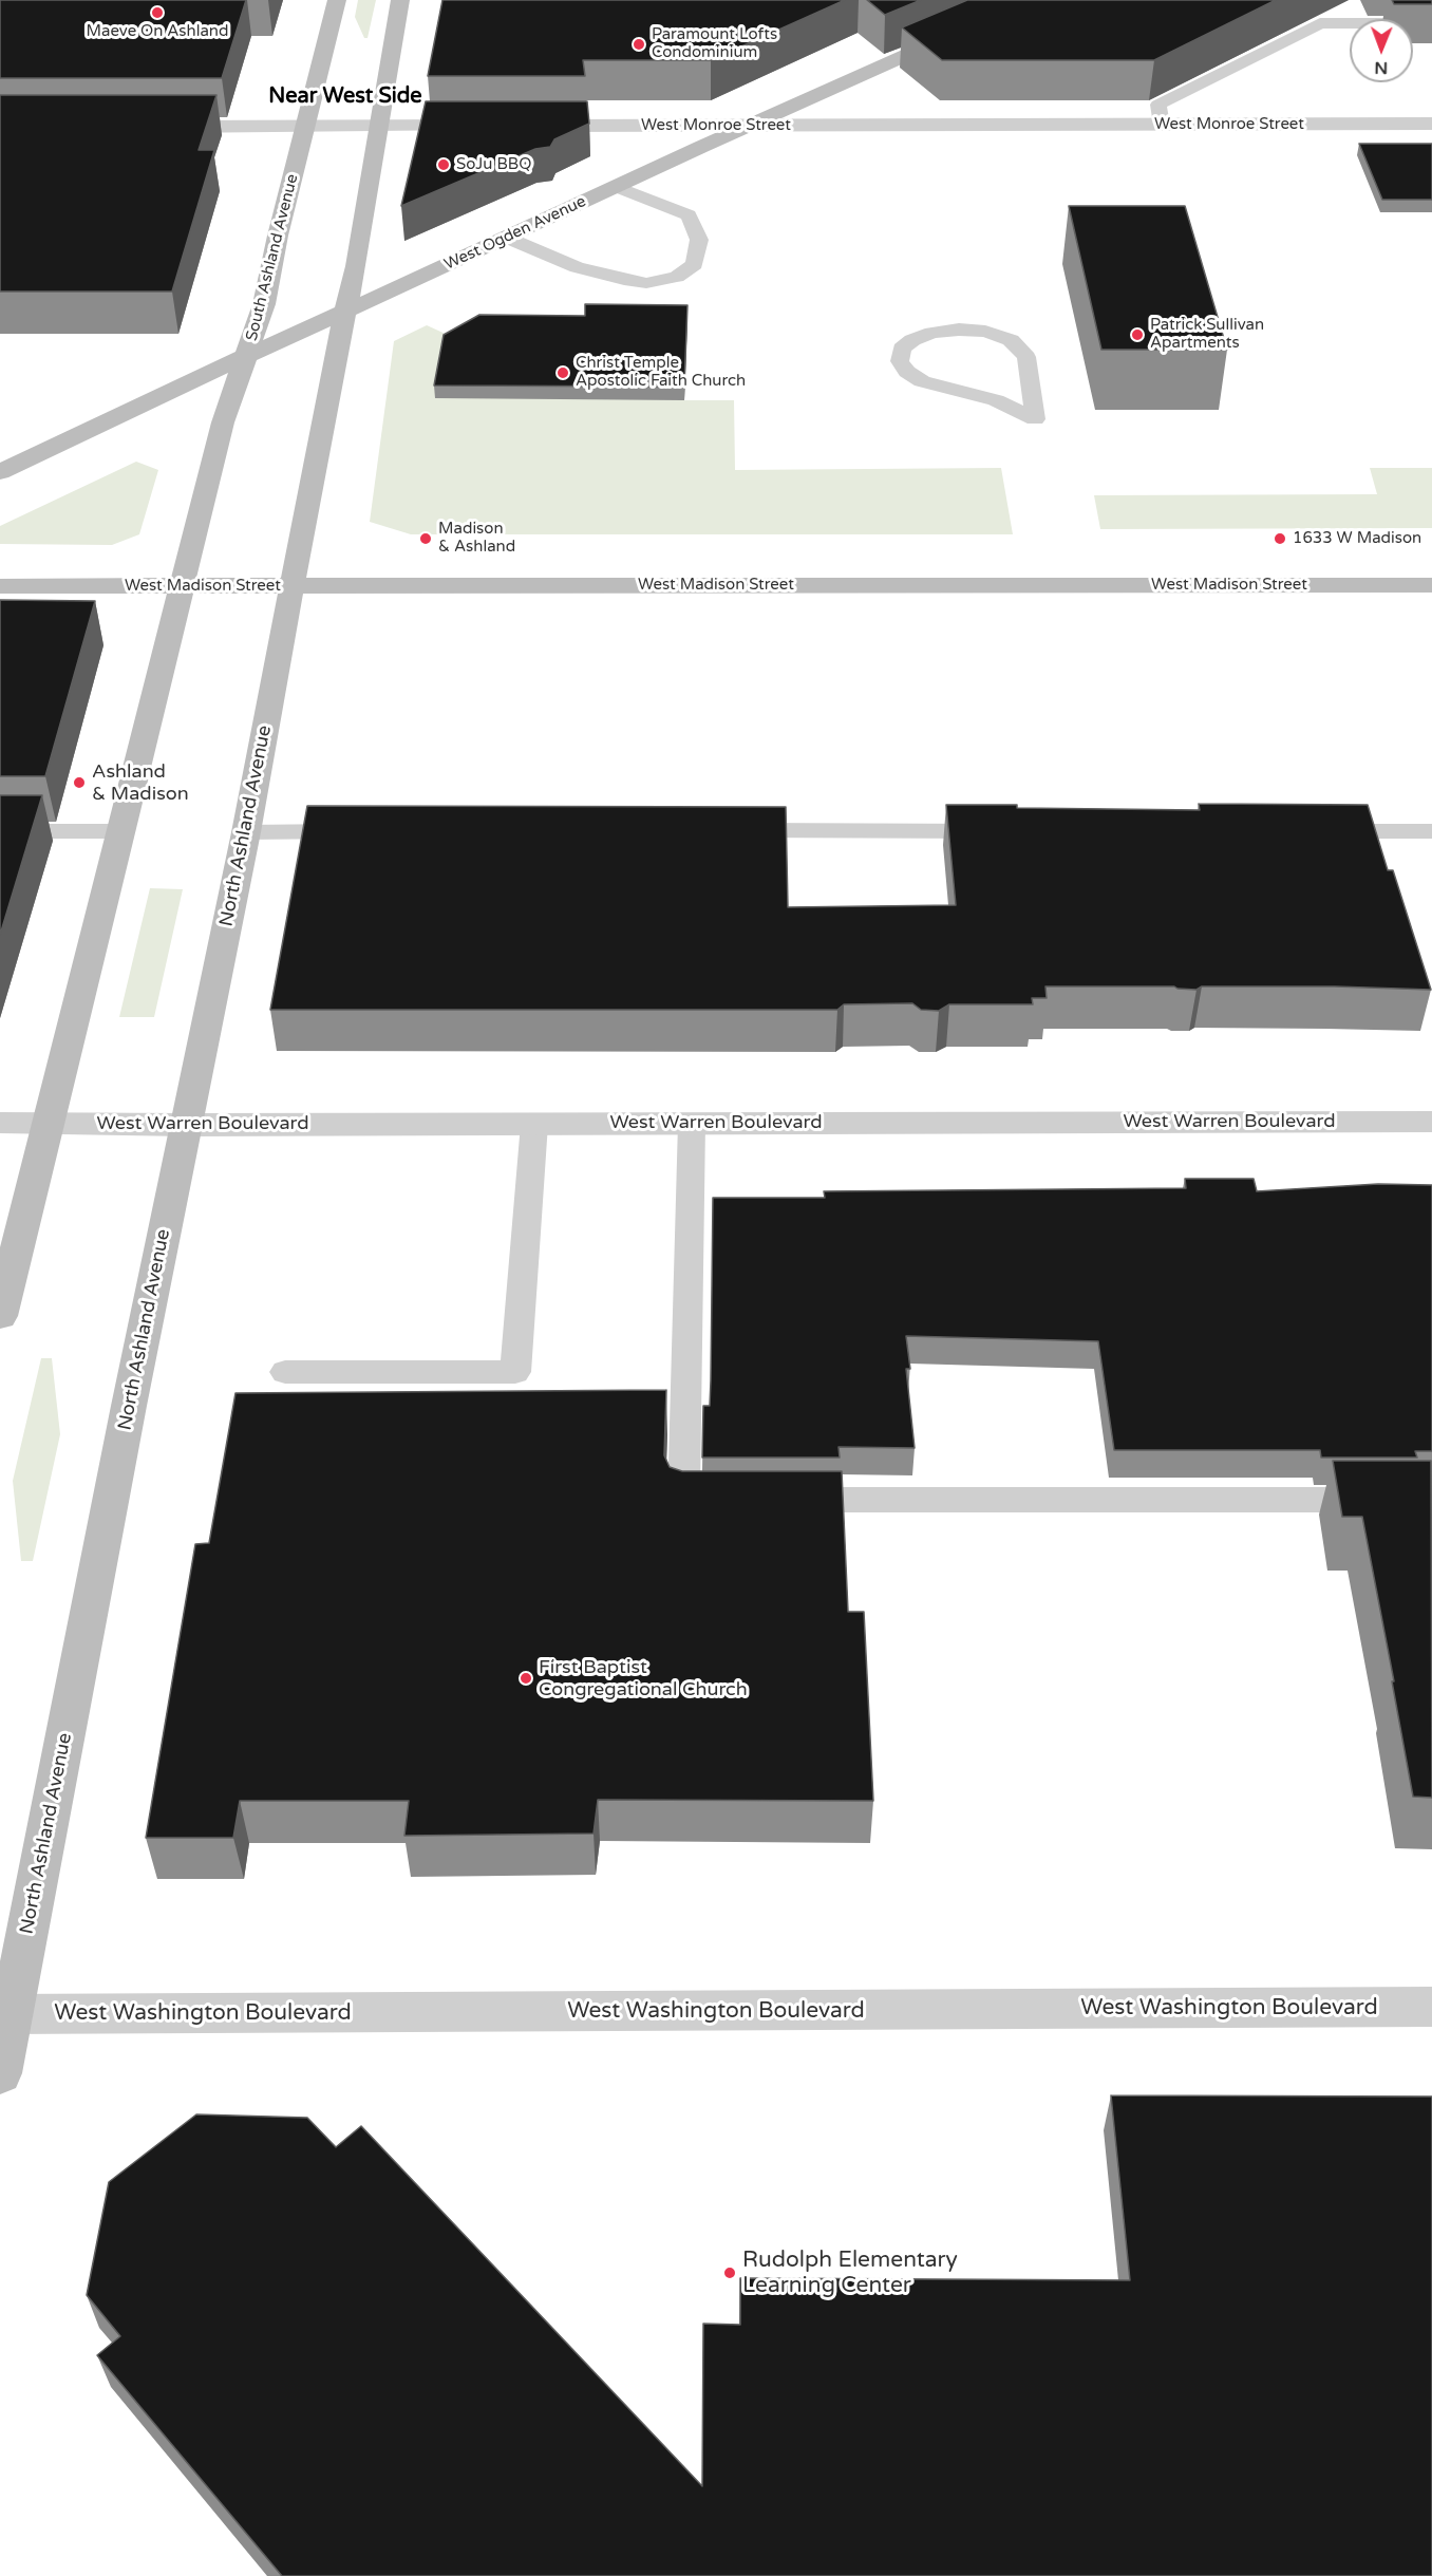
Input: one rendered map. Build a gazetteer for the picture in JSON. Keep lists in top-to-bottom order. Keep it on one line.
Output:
{"streets":{"main road":["West Ogden Avenue","South Ashland Avenue","West Madison Street","North Ashland Avenue"],"street":["West Monroe Street","West Warren Boulevard","West Washington Boulevard"]},"crossings":[["West Monroe Street","West Ogden Avenue"],["West Ogden Avenue","South Ashland Avenue"],["South Ashland Avenue","West Madison Street"],["West Madison Street","North Ashland Avenue"],["North Ashland Avenue","West Warren Boulevard"],["North Ashland Avenue","West Washington Boulevard"]],"districts":["Near West Side"],"places":["Maeve On Ashland","Paramount Lofts Condominium","SoJu BBQ","Patrick Sullivan Apartments","Christ Temple Apostolic Faith Church","Madison & Ashland","1633 W Madison","Ashland & Madison","First Baptist Congregational Church","Rudolph Elementary Learning Center"],"north":"bottom"}
